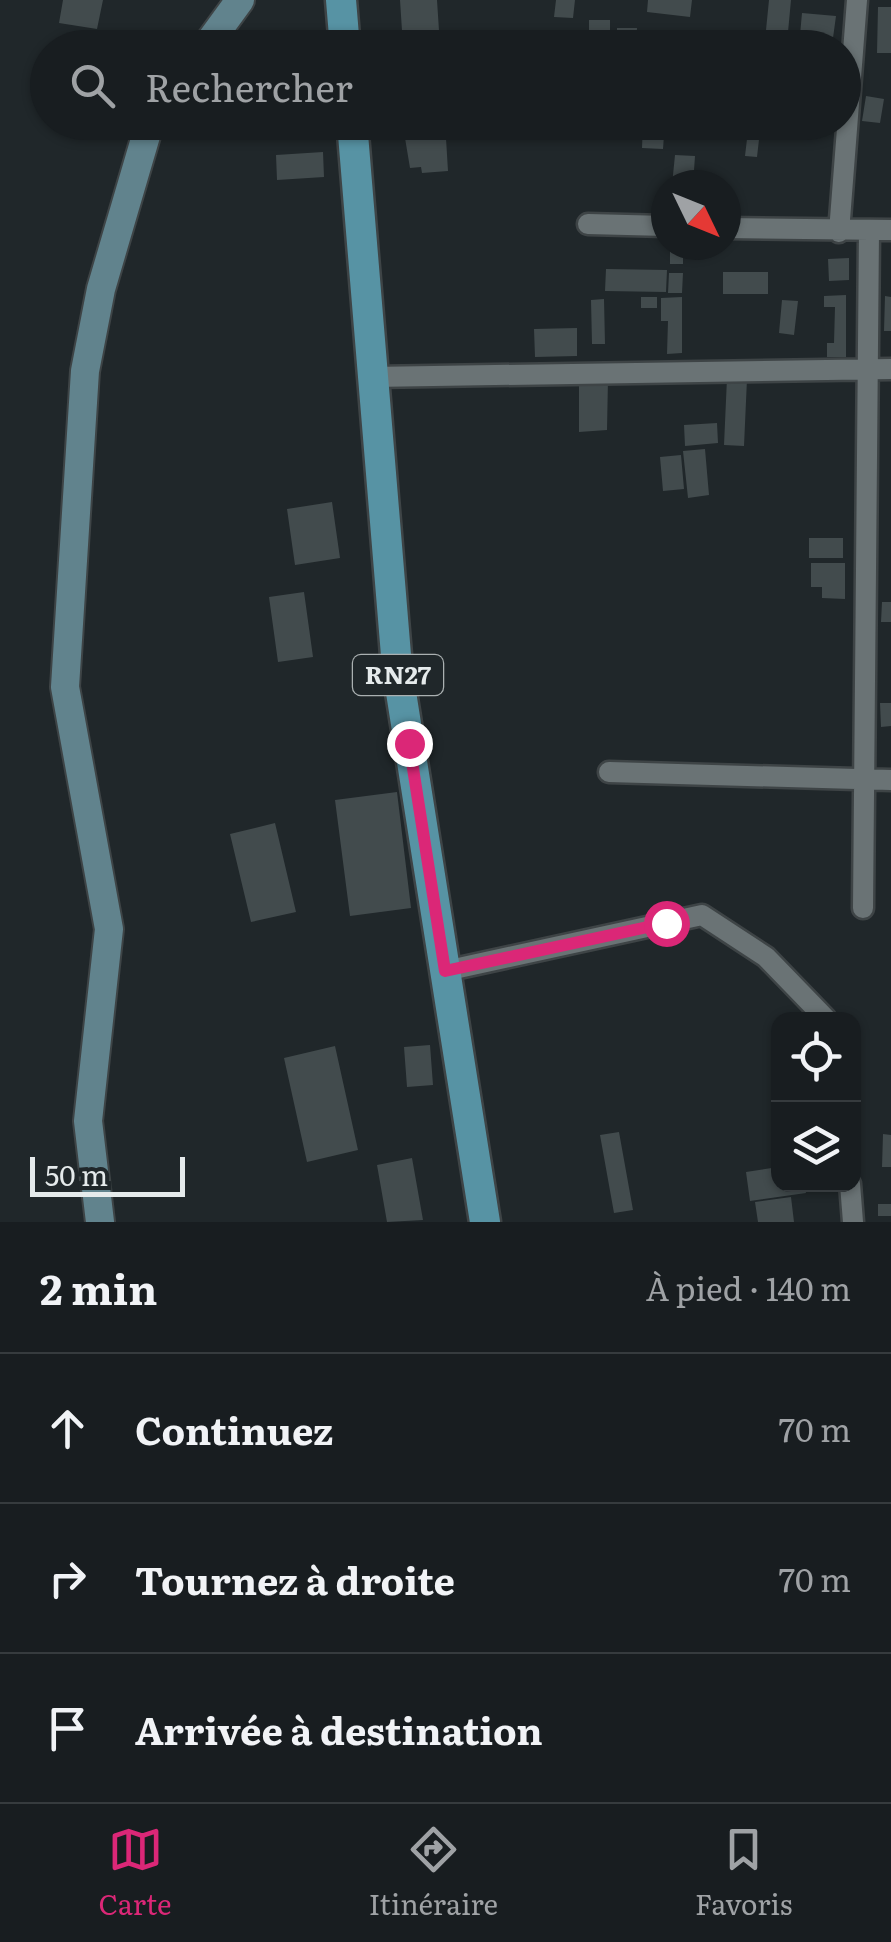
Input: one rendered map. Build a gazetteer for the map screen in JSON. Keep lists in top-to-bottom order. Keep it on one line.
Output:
{"streets":{"main road":["RN27"]},"scale_bar":"50 m","north":"bottom right","page":{"search":"Rechercher","scale":"50 m","heading":["2 min","À pied · 140 m"],"list":[["Continuez","70 m"],["Tournez à droite","70 m"],"Arrivée à destination"],"nav":["Carte","Itinéraire","Favoris"]}}
